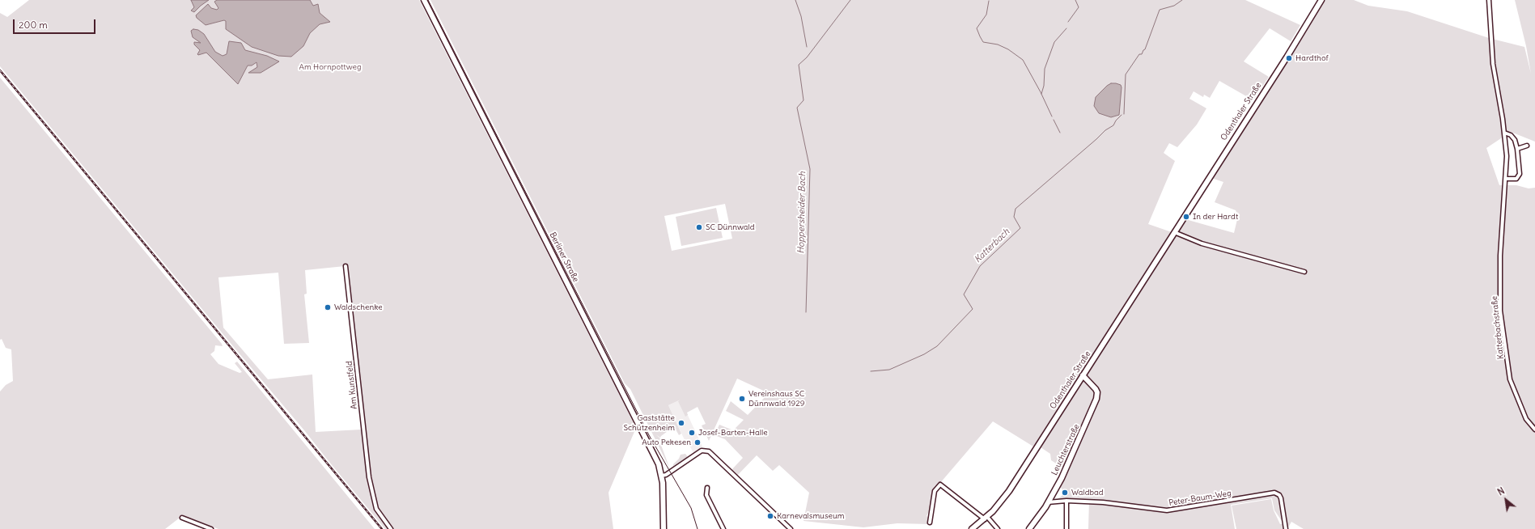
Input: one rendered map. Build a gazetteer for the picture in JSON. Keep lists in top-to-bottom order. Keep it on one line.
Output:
{"streets":{"main road":["Odenthaler Straße","Berliner Straße","Leuchterstraße"],"street":["Katterbachstraße","Am Kunstfeld","Peter-Baum-Weg"]},"crossings":[["Odenthaler Straße","Leuchterstraße"],["Leuchterstraße","Peter-Baum-Weg"]],"water":["Hoppersheider Bach","Katterbach"],"parks":["Am Hornpottweg"],"places":["Hardthof","In der Hardt","SC Dünnwald","Waldschenke","Vereinshaus SC Dünnwald 1929","Gaststätte Schützenheim","Josef-Barten-Halle","Auto Pekesen","Waldbad","Karnevalsmuseum"],"scale_bar":"200 m","north":"top left"}
